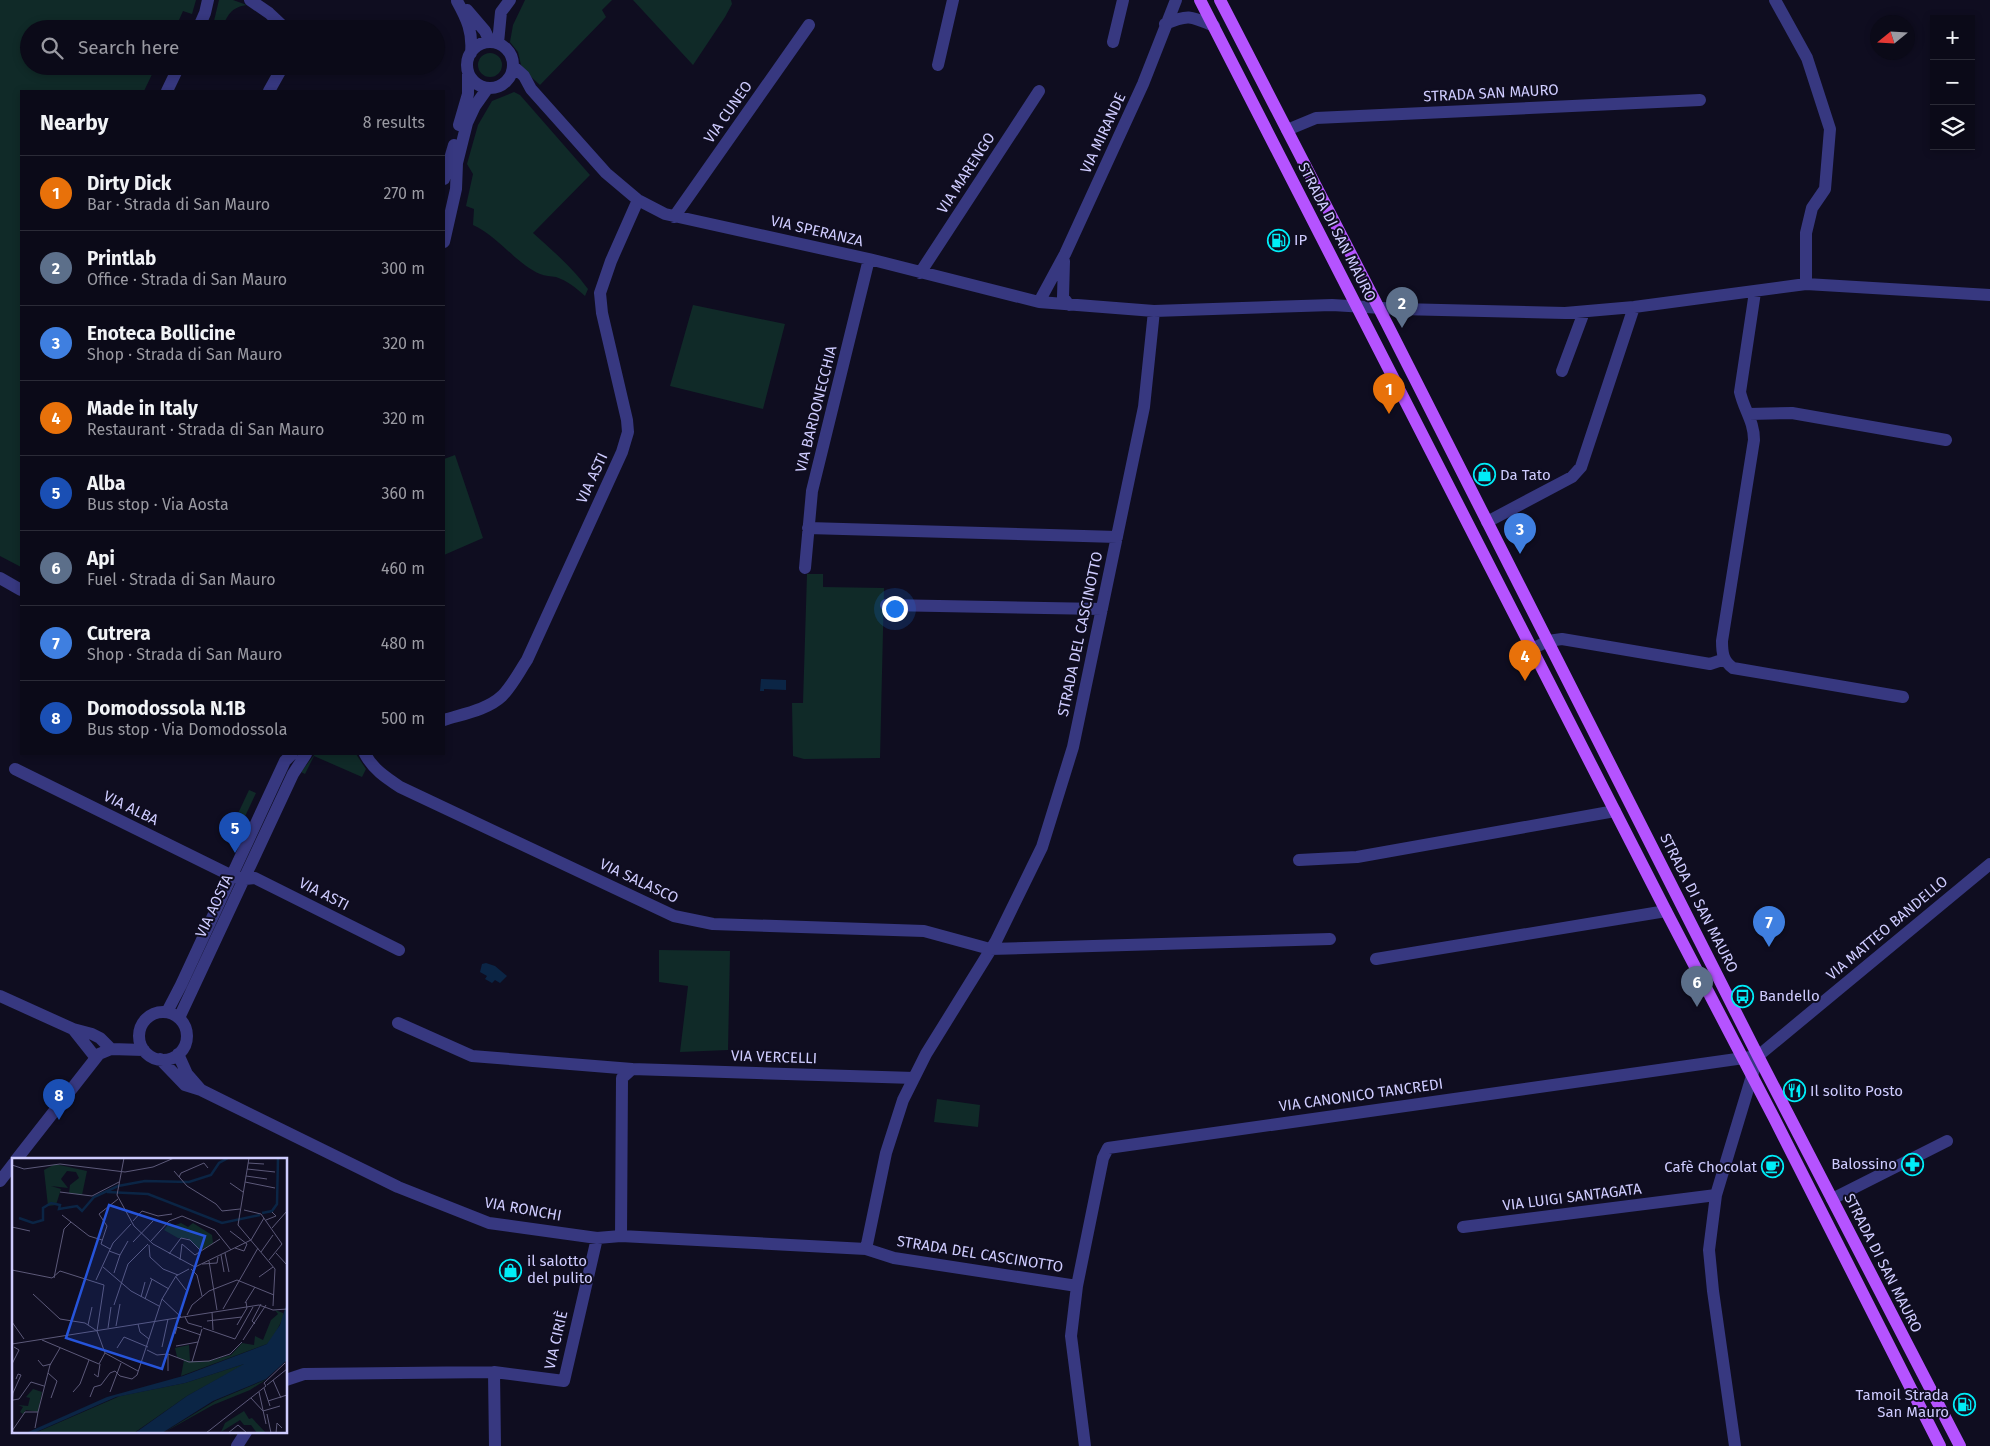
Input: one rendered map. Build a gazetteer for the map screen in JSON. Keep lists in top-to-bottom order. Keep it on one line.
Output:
{"streets":{"main road":["STRADA DI SAN MAURO"],"street":["STRADA SAN MAURO","VIA CUNEO","VIA MIRANDE","VIA MARENGO","VIA SPERANZA","VIA BARDONECCHIA","VIA ASTI","STRADA DEL CASCINOTTO","VIA ALBA","VIA SALASCO","VIA AOSTA","VIA MATTEO BANDELLO","VIA VERCELLI","VIA CANONICO TANCREDI","VIA LUIGI SANTAGATA","VIA RONCHI","VIA CIRIÈ"]},"crossings":[["STRADA SAN MAURO","STRADA DI SAN MAURO"],["VIA CUNEO","VIA SPERANZA"],["VIA MIRANDE","VIA SPERANZA"],["VIA MARENGO","VIA SPERANZA"],["VIA SPERANZA","STRADA DI SAN MAURO"],["VIA SPERANZA","VIA BARDONECCHIA"],["VIA SPERANZA","VIA ASTI"],["VIA SPERANZA","STRADA DEL CASCINOTTO"],["STRADA DI SAN MAURO","VIA MATTEO BANDELLO"],["STRADA DI SAN MAURO","VIA CANONICO TANCREDI"],["VIA ASTI","VIA ALBA"],["VIA ASTI","VIA AOSTA"],["STRADA DEL CASCINOTTO","VIA SALASCO"],["STRADA DEL CASCINOTTO","VIA VERCELLI"],["STRADA DEL CASCINOTTO","VIA CANONICO TANCREDI"],["STRADA DEL CASCINOTTO","VIA RONCHI"],["VIA ALBA","VIA AOSTA"],["VIA AOSTA","VIA RONCHI"],["VIA MATTEO BANDELLO","VIA CANONICO TANCREDI"],["VIA RONCHI","VIA CIRIÈ"]],"places":{"fuel station":["IP","Tamoil Strada San Mauro"],"shop":["Da Tato","il salotto del pulito"],"bus stop":["Bandello"],"restaurant":["Il solito Posto"],"pharmacy":["Balossino"],"cafe":["Cafè Chocolat"]},"north":"left","page":{"map_buttons":["+","−"],"search":"Search here","heading":["Nearby","8 results"],"list":[{"mark":"1","name":"Dirty Dick","note":"Bar · Strada di San Mauro","value":"270 m"},{"mark":"2","name":"Printlab","note":"Office · Strada di San Mauro","value":"300 m"},{"mark":"3","name":"Enoteca Bollicine","note":"Shop · Strada di San Mauro","value":"320 m"},{"mark":"4","name":"Made in Italy","note":"Restaurant · Strada di San Mauro","value":"320 m"},{"mark":"5","name":"Alba","note":"Bus stop · Via Aosta","value":"360 m"},{"mark":"6","name":"Api","note":"Fuel · Strada di San Mauro","value":"460 m"},{"mark":"7","name":"Cutrera","note":"Shop · Strada di San Mauro","value":"480 m"},{"mark":"8","name":"Domodossola N.1B","note":"Bus stop · Via Domodossola","value":"500 m"}],"pins":["2","1","3","4","5","7","6","8"]}}
